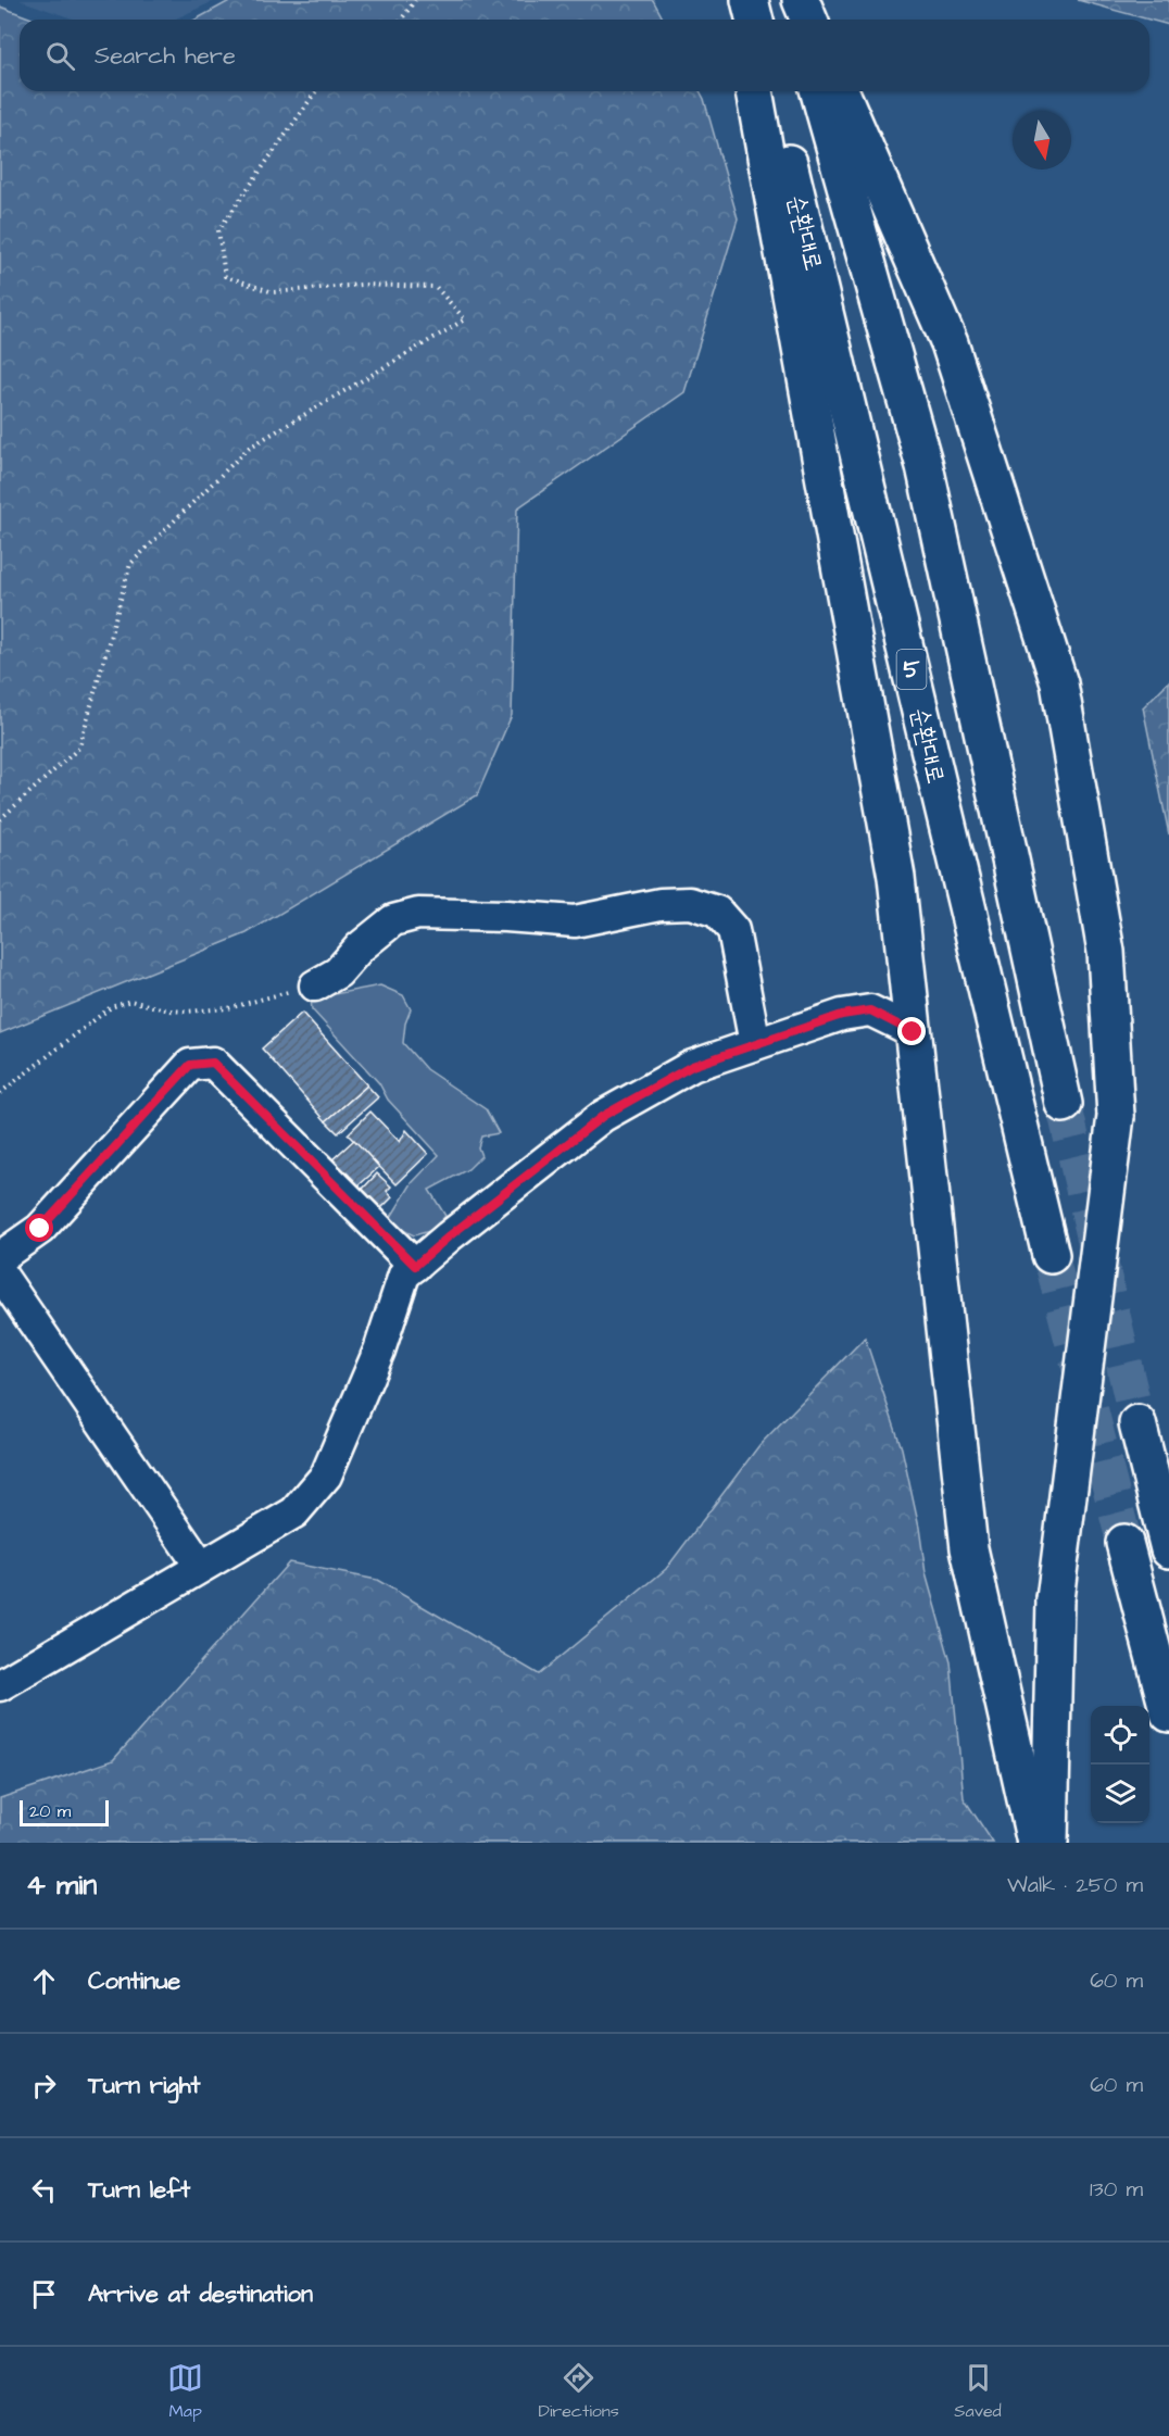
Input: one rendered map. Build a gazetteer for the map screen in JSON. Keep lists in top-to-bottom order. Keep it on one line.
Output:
{"streets":{"highway":["순환대로","5"]},"scale_bar":"20 m","north":"bottom","page":{"search":"Search here","scale":"20 m","heading":["4 min","Walk · 250 m"],"list":[["Continue","60 m"],["Turn right","60 m"],["Turn left","130 m"],"Arrive at destination"],"nav":["Map","Directions","Saved"]}}
